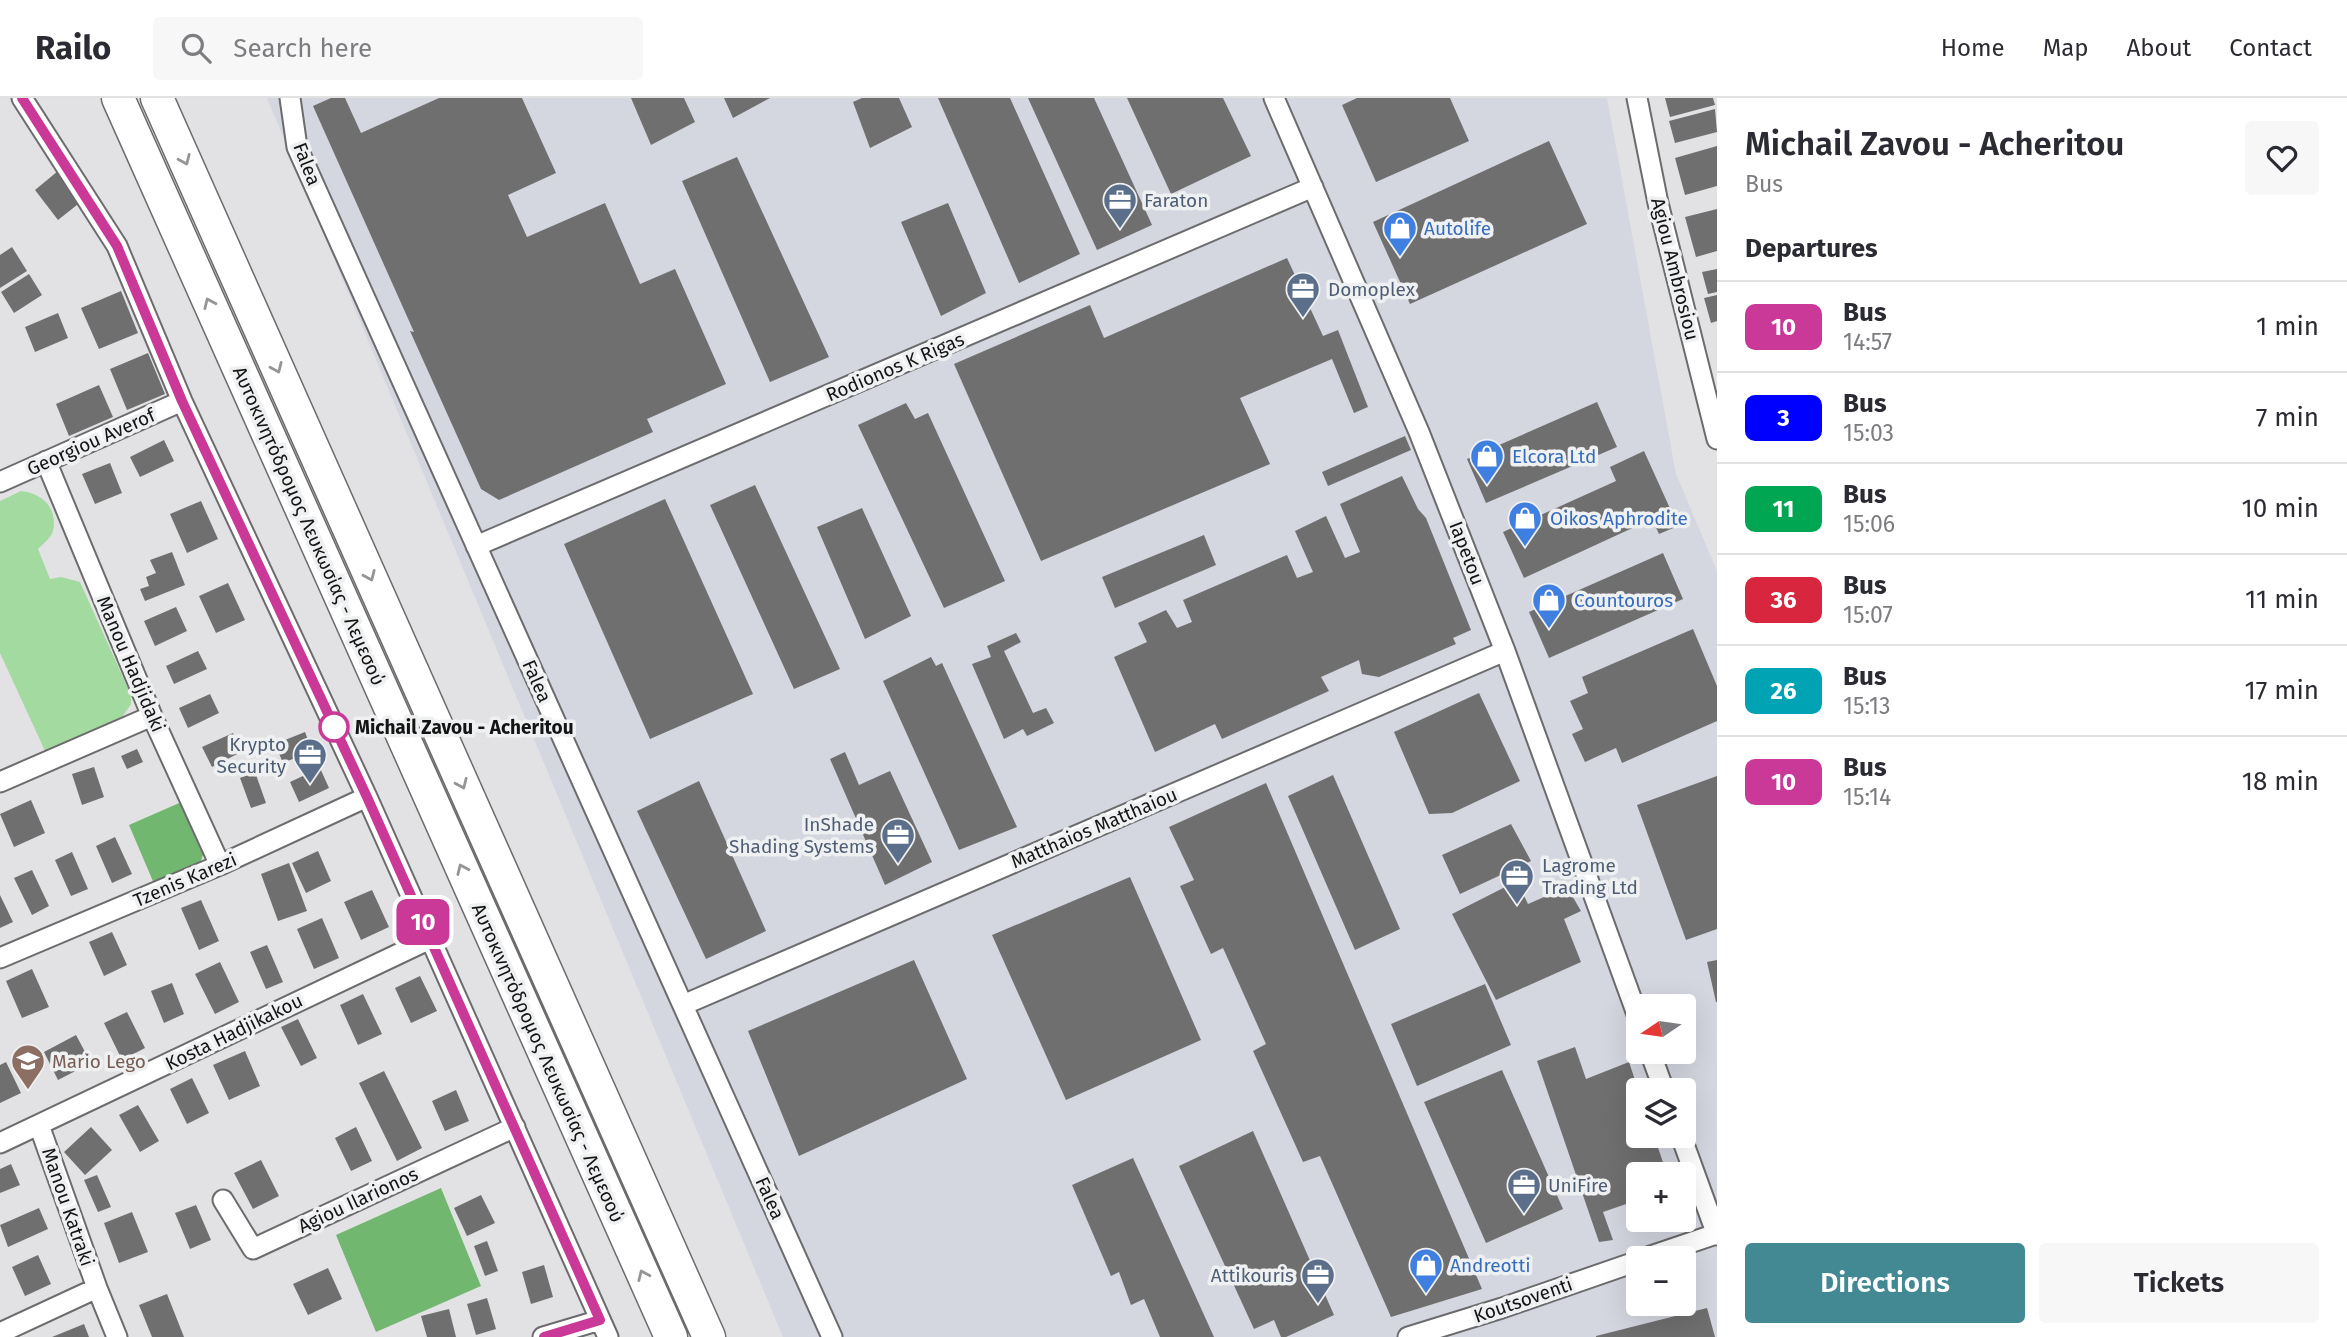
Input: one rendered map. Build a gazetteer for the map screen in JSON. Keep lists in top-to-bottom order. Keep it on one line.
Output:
{"streets":{"highway":["Αυτοκινητόδρομος Λευκωσίας - Λεμεσού"],"street":["Falea","Agiou Ambrosiou","Rodionos K Rigas","Georgiou Averof","Iapetou","Manou Hadjidaki","Matthaios Matthaiou","Tzenis Karezi","Kosta Hadjikakou","Agiou Ilarionos","Manou Katraki","Koutsoventi"]},"crossings":[["Falea","Rodionos K Rigas"],["Falea","Matthaios Matthaiou"],["Rodionos K Rigas","Iapetou"],["Georgiou Averof","Manou Hadjidaki"],["Iapetou","Matthaios Matthaiou"],["Manou Hadjidaki","Tzenis Karezi"],["Kosta Hadjikakou","Manou Katraki"]],"places":{"office":["Faraton","Domoplex","Krypto Security","InShade Shading Systems","Lagrome Trading Ltd","UniFire","Attikouris"],"shop":["Autolife","Elcora Ltd","Oikos Aphrodite","Countouros","Andreotti"],"other":["Michail Zavou - Acheritou"],"school or university":["Mario Lego"]},"lines":["bus line 10"],"north":"left","page":{"header":"Railo","search":"Search here","nav":["Home","Map","About","Contact"],"on_map":"10","heading":[["Michail Zavou - Acheritou","Bus"],"Departures"],"list":[{"mark":"10","name":"Bus","note":"14:57","value":"1 min"},{"mark":"3","name":"Bus","note":"15:03","value":"7 min"},{"mark":"11","name":"Bus","note":"15:06","value":"10 min"},{"mark":"36","name":"Bus","note":"15:07","value":"11 min"},{"mark":"26","name":"Bus","note":"15:13","value":"17 min"},{"mark":"10","name":"Bus","note":"15:14","value":"18 min"}],"map_buttons":["+","−"],"buttons":["Directions","Tickets"]}}
